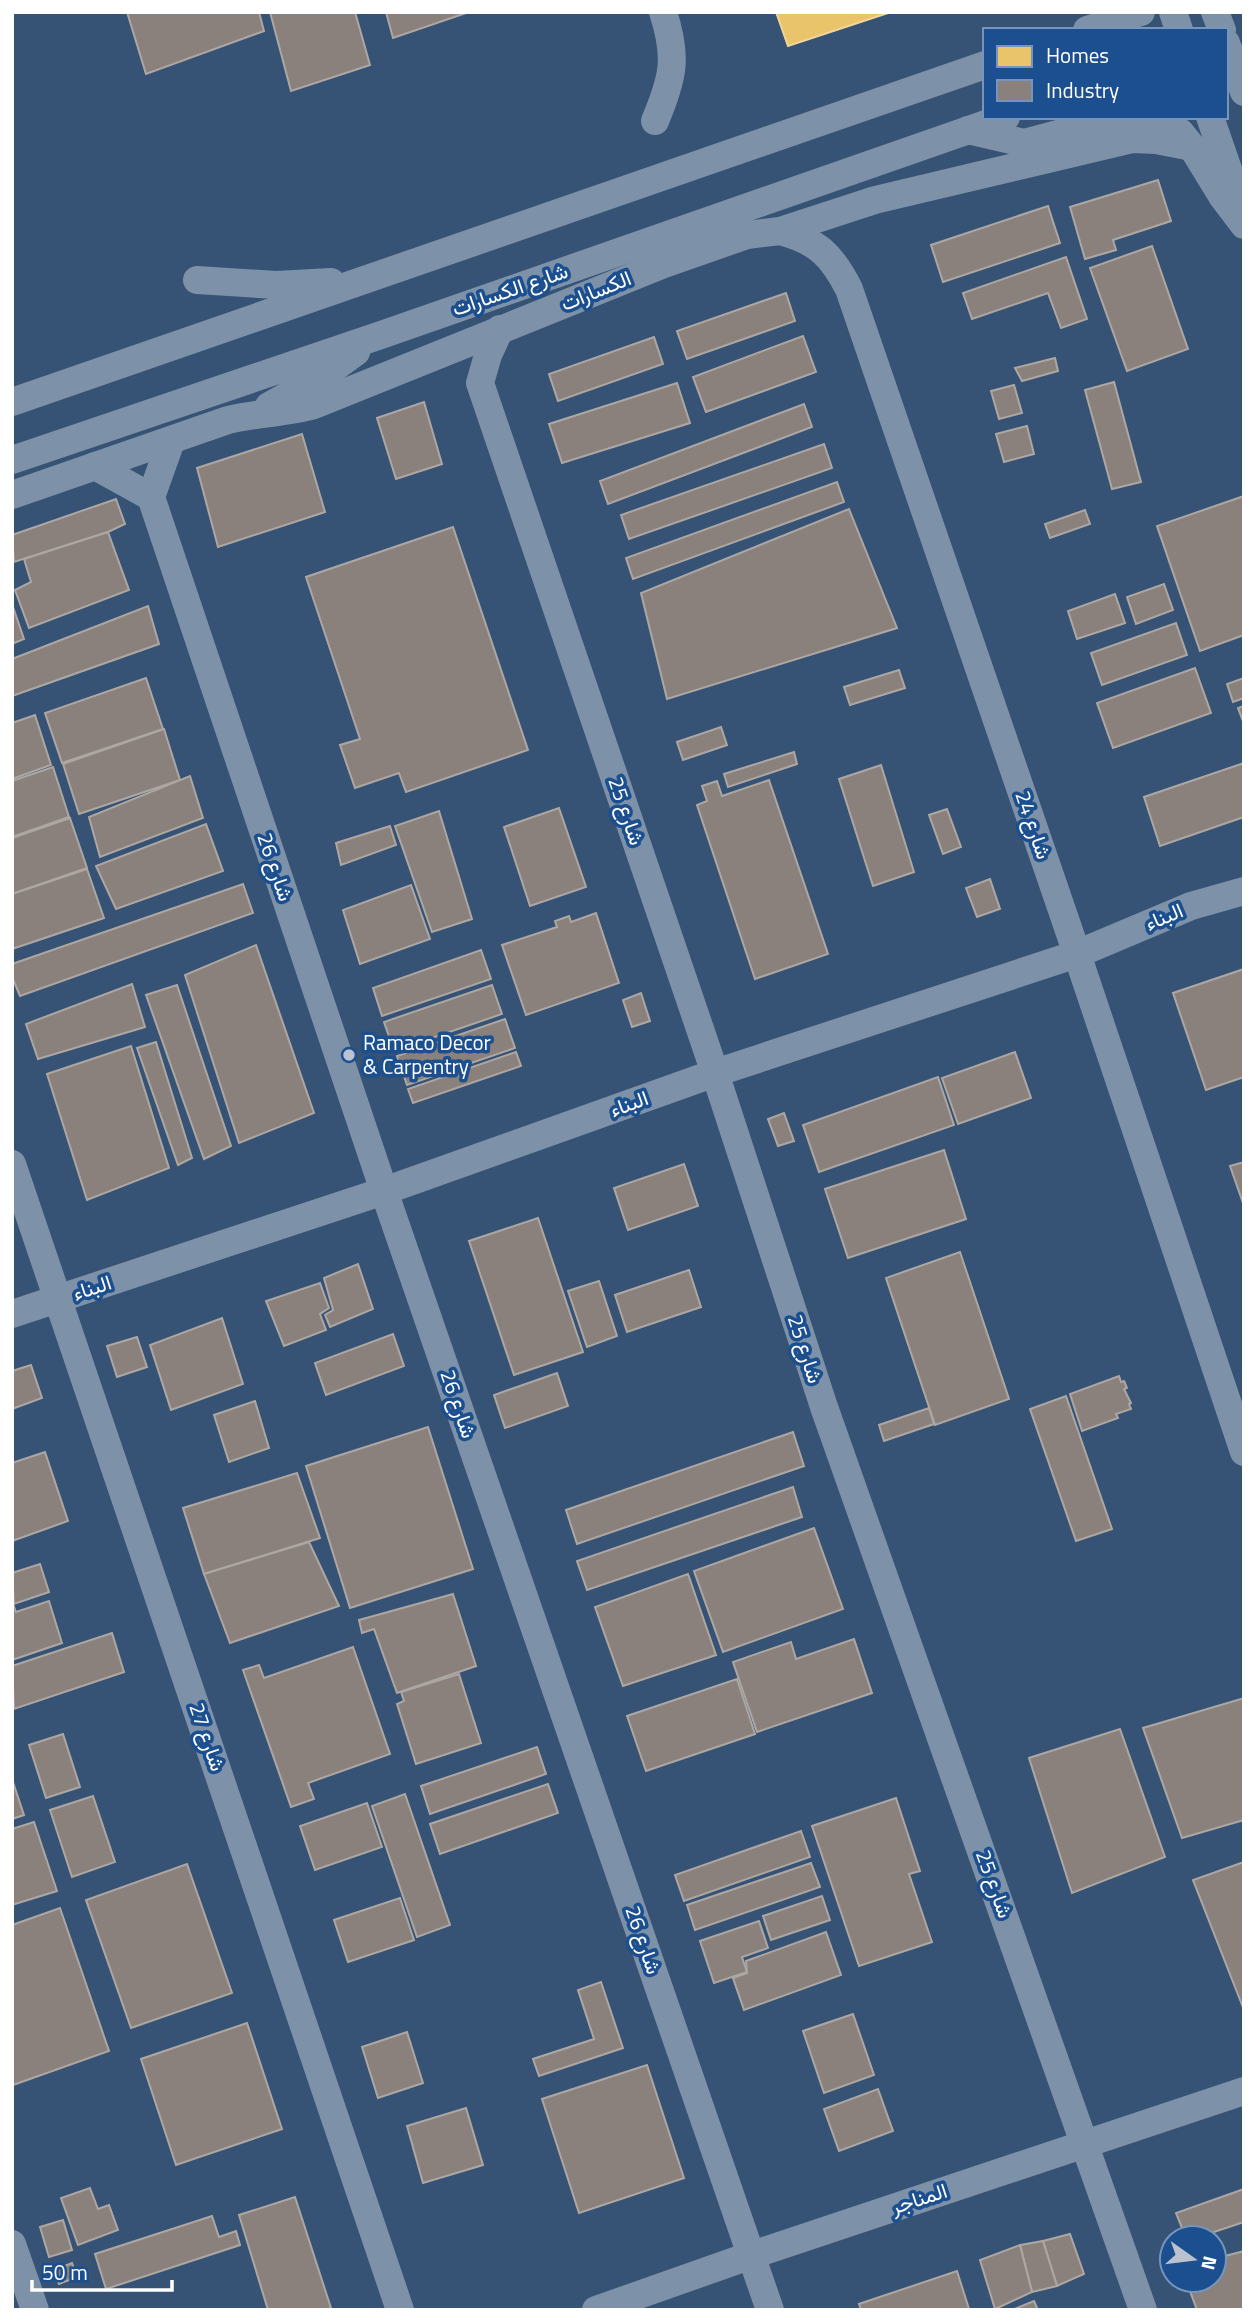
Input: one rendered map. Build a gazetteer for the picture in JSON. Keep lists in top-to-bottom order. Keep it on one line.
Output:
{"streets":{"street":["شارع الكسارات","الكسارات","شارع 25","شارع 24","شارع 26","البناء","شارع 27","المناجر"]},"crossings":[["الكسارات","شارع 24"],["شارع 25","البناء"],["شارع 25","المناجر"],["شارع 24","البناء"],["شارع 26","البناء"],["شارع 26","المناجر"],["البناء","شارع 27"]],"places":["Ramaco Decor & Carpentry"],"legend":["Homes","Industry"],"scale_bar":"50 m","north":"right"}
